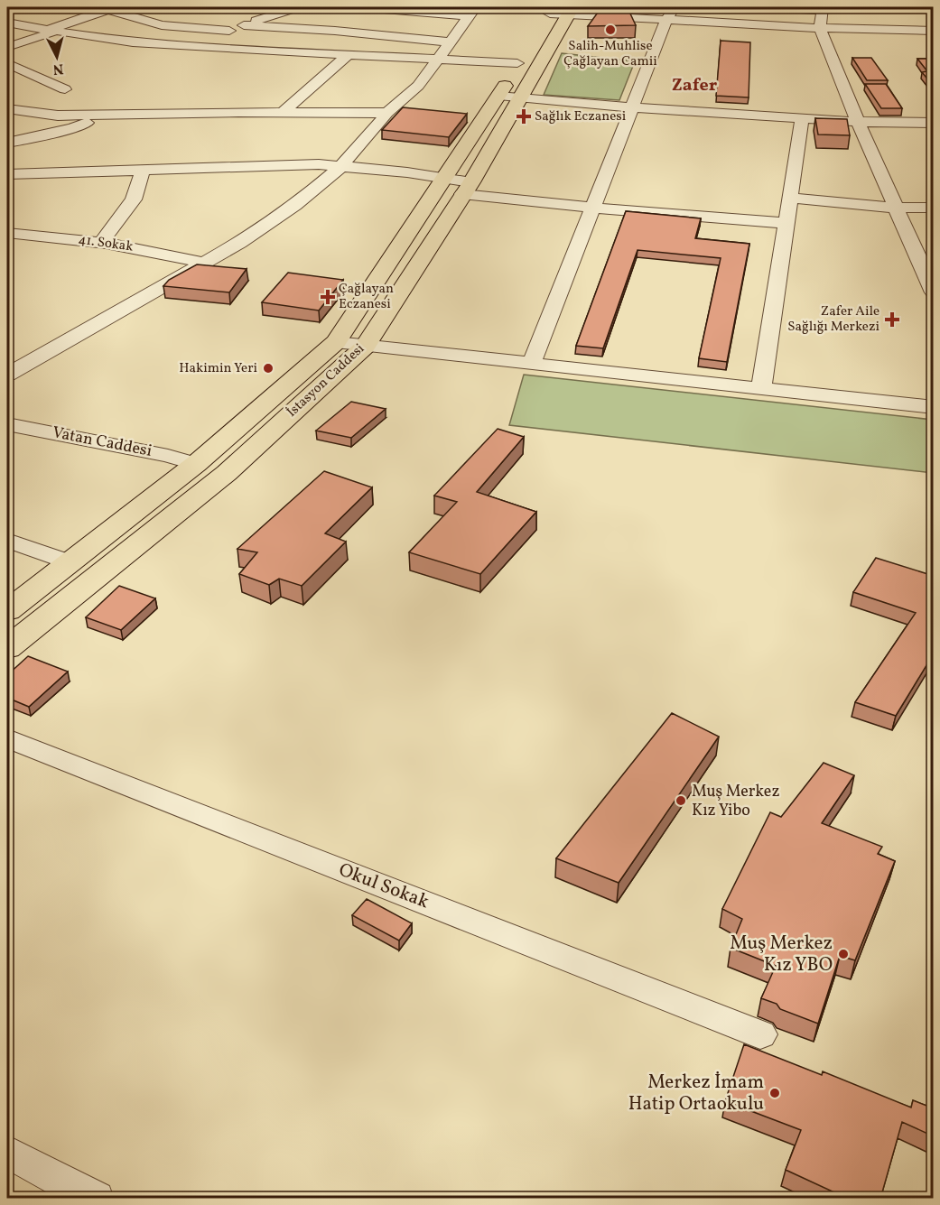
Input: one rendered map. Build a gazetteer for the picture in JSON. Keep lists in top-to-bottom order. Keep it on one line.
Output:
{"streets":{"main road":["İstasyon Caddesi"],"street":["41. Sokak","Vatan Caddesi","Okul Sokak"]},"crossings":[["İstasyon Caddesi","Vatan Caddesi"]],"districts":["Zafer"],"places":{"other":["Salih-Muhlise Çağlayan Camii","Hakimin Yeri","Muş Merkez Kız Yibo","Muş Merkez Kız YBO","Merkez İmam Hatip Ortaokulu"],"health":["Sağlık Eczanesi","Çağlayan Eczanesi","Zafer Aile Sağlığı Merkezi"]},"north":"bottom"}
